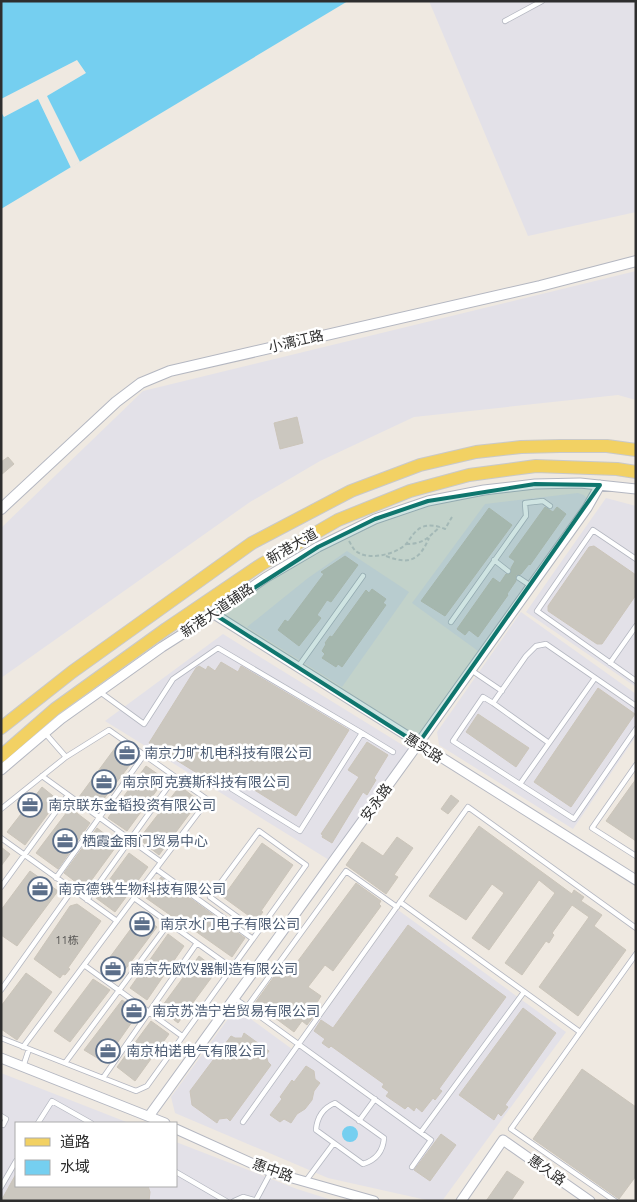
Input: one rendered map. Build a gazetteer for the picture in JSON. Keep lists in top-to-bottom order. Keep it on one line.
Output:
{"streets":{"main road":["新港大道"],"street":["小漓江路","新港大道辅路","惠实路","安永路","惠中路","惠久路"]},"crossings":[["新港大道辅路","惠实路"],["新港大道辅路","安永路"],["惠实路","安永路"]],"places":{"office":["南京力旷机电科技有限公司","南京阿克赛斯科技有限公司","南京联东金韬投资有限公司","栖霞金雨门贸易中心","南京德铁生物科技有限公司","南京水门电子有限公司","南京先欧仪器制造有限公司","南京苏浩宁岩贸易有限公司","南京柏诺电气有限公司"]},"house_numbers":["11栋"],"legend":["道路","水域"]}
